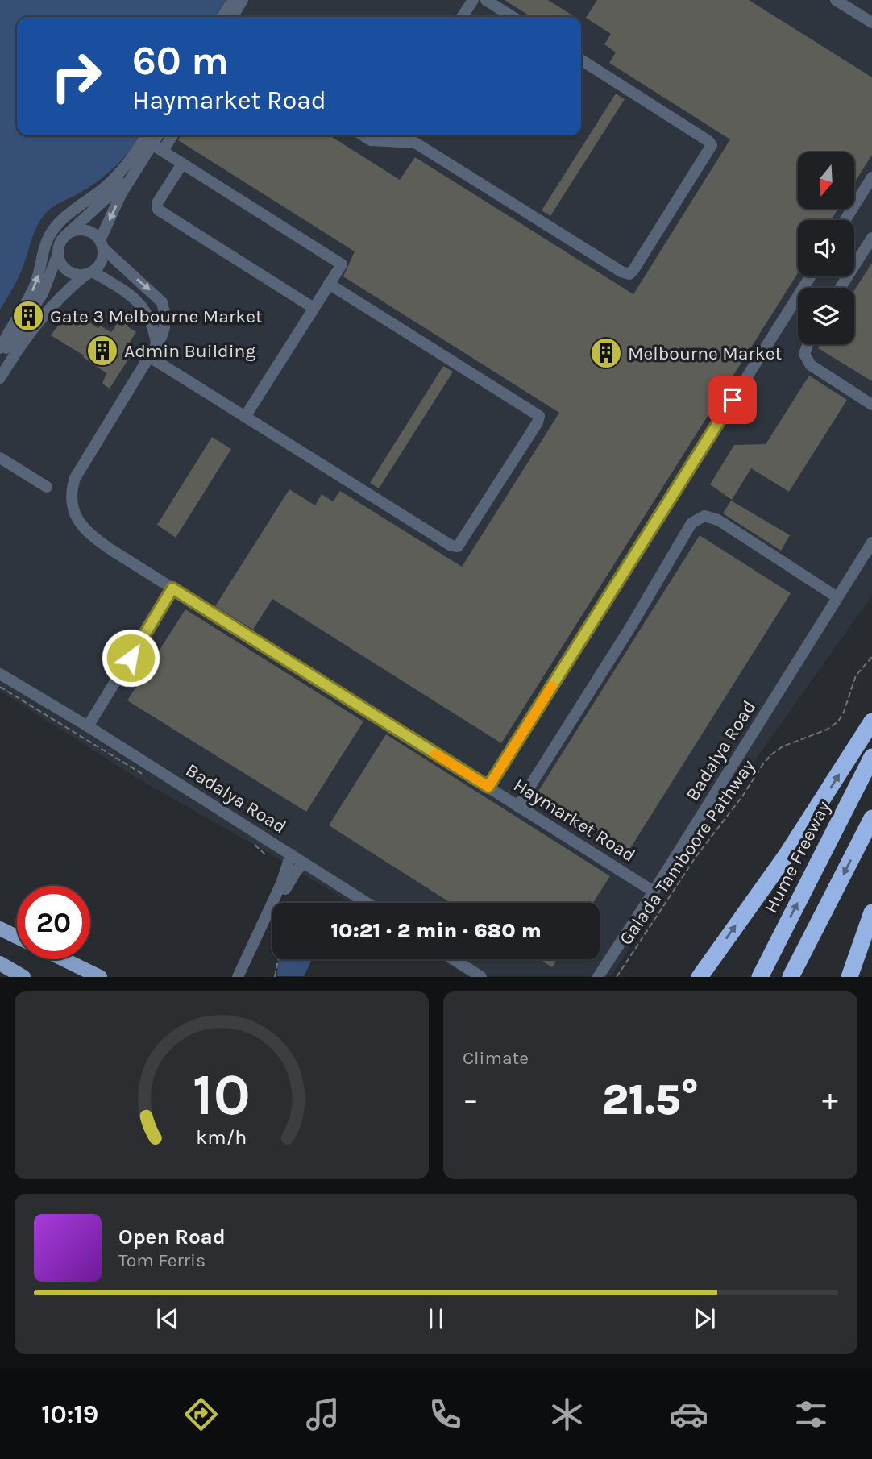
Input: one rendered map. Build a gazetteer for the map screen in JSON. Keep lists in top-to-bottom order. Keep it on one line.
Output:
{"streets":{"highway":["Hume Freeway"],"lane":["Badalya Road","Haymarket Road"],"path":["Galada Tamboore Pathway"]},"crossings":[["Badalya Road","Haymarket Road"]],"places":{"building":["Gate 3 Melbourne Market","Admin Building","Melbourne Market"]},"north":"bottom","page":{"turn":["60 m","Haymarket Road"],"limit":"20","trip":"10:21 · 2 min · 680 m","tile":"Climate","heat":["−","21.5°","+"],"song":["Open Road","Tom Ferris"],"tabs":"10:19","gauge":["10","km/h"]}}
